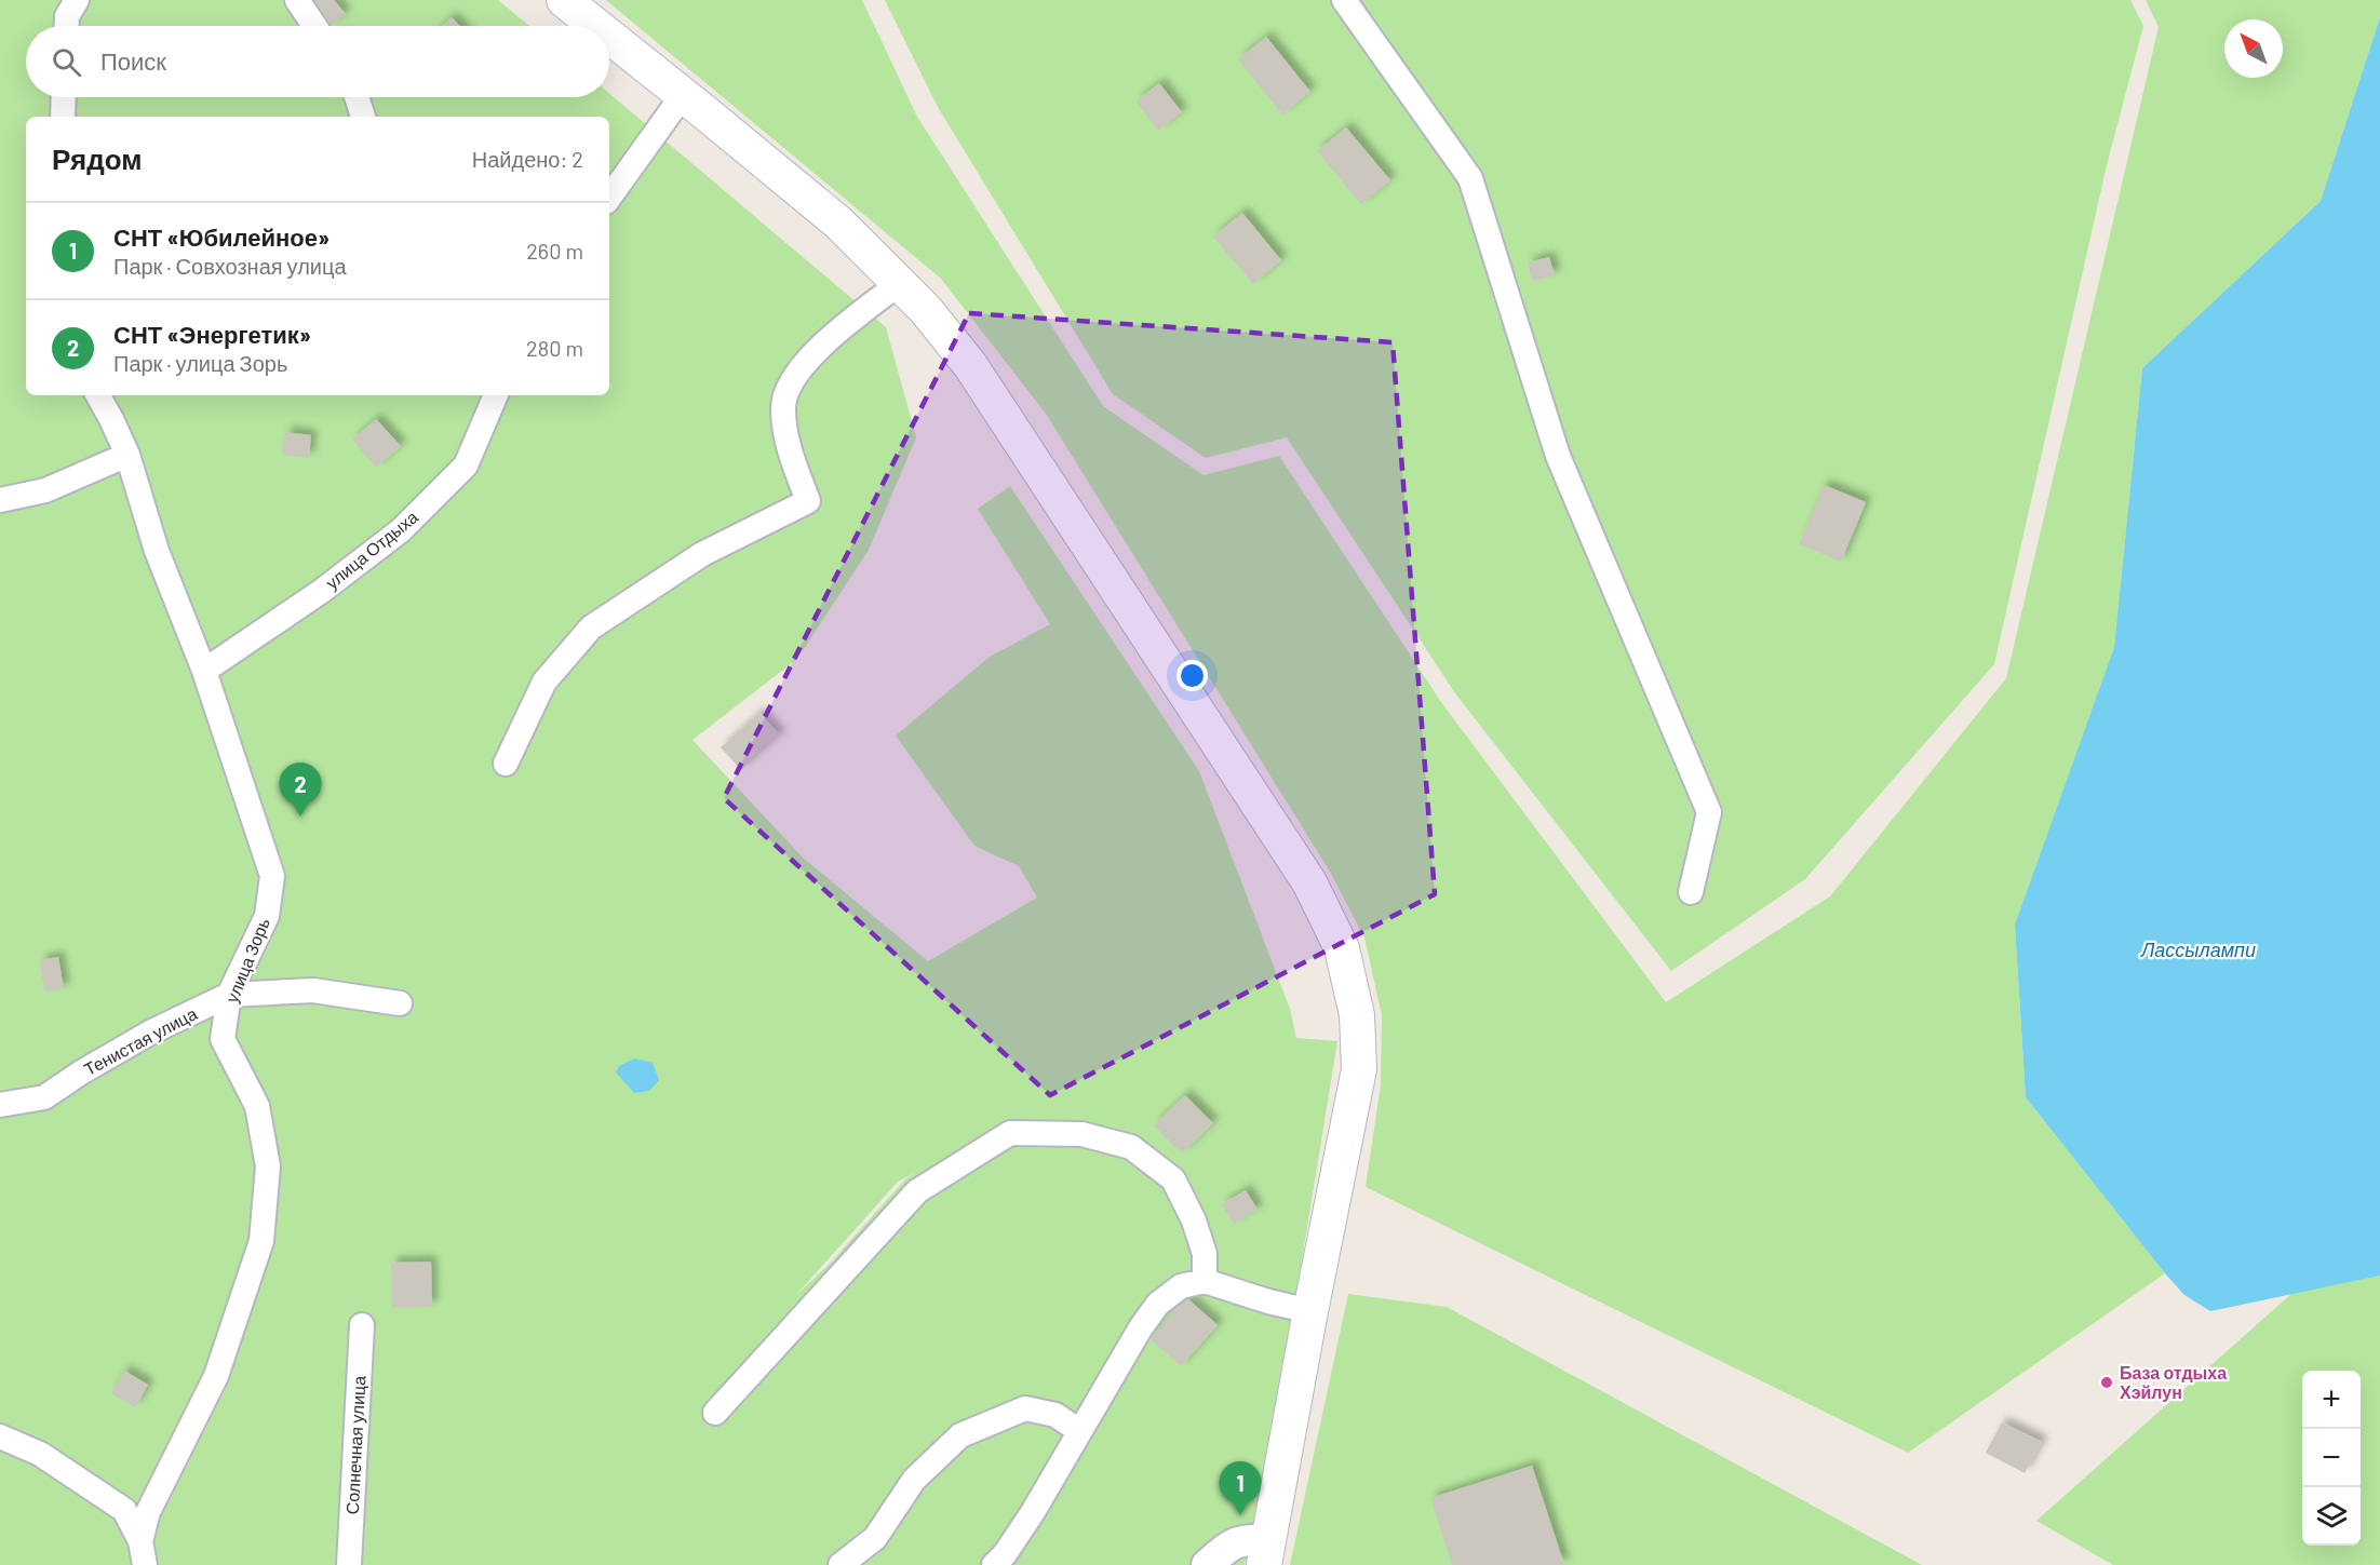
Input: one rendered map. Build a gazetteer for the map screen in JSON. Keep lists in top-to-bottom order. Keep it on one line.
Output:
{"streets":{"street":["улица Отдыха","улица Зорь","Тенистая улица","Солнечная улица"]},"crossings":[["улица Отдыха","улица Зорь"],["улица Зорь","Тенистая улица"]],"water":["Лассылампи"],"places":["База отдыха Хэйлун"],"north":"top left","page":{"search":"Поиск","heading":["Рядом","Найдено: 2"],"list":[{"mark":"1","name":"СНТ «Юбилейное»","note":"Парк · Совхозная улица","value":"260 m"},{"mark":"2","name":"СНТ «Энергетик»","note":"Парк · улица Зорь","value":"280 m"}],"pins":["2","1"],"map_buttons":["+","−"]}}
